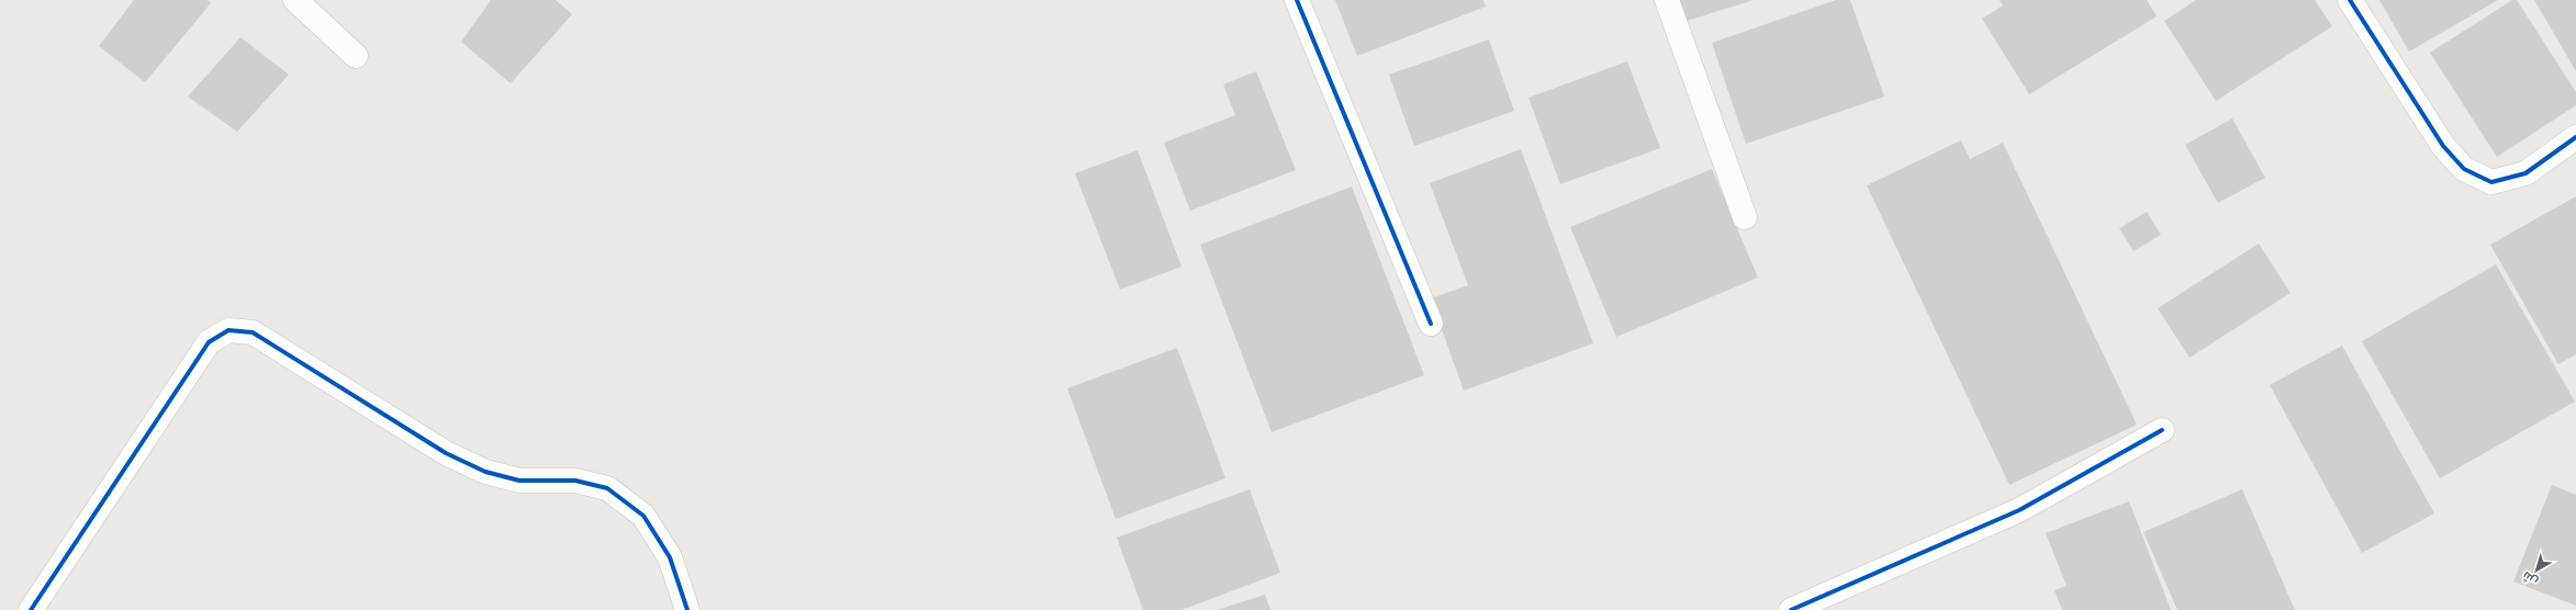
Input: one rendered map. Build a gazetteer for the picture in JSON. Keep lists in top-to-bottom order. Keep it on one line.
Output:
{"north":"bottom left"}
